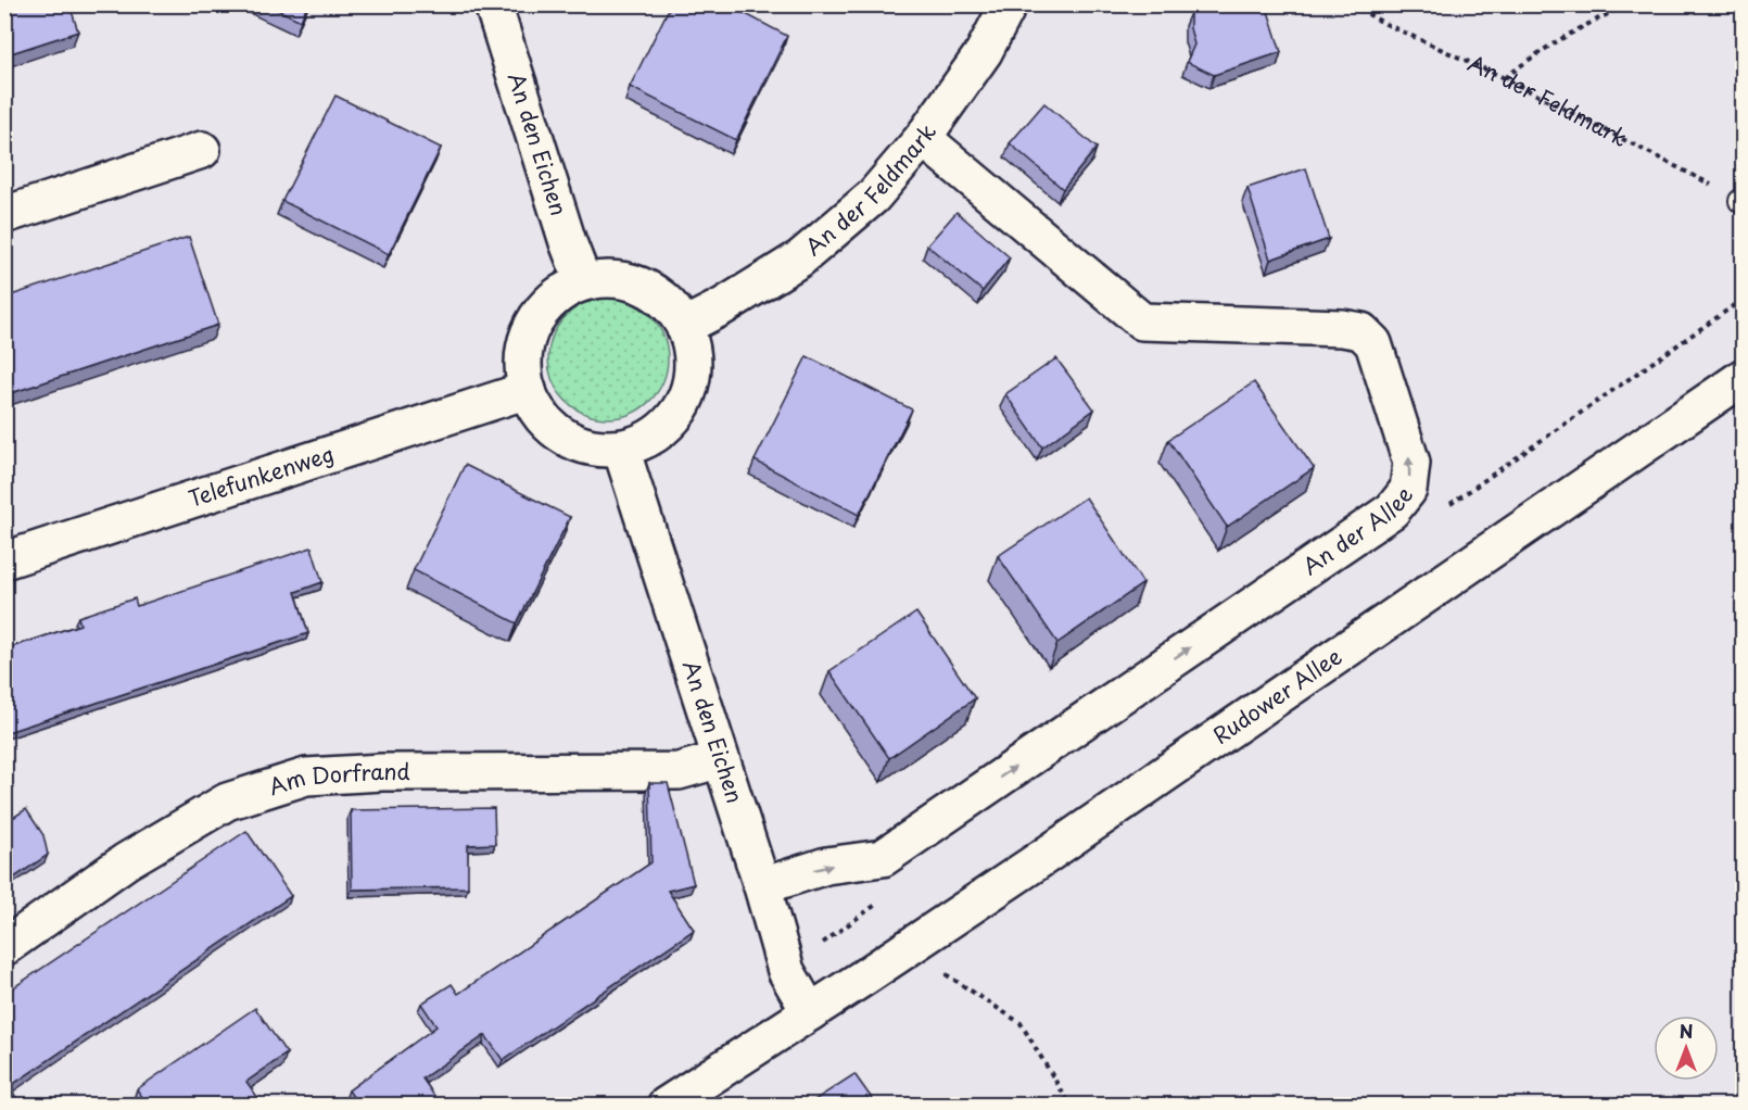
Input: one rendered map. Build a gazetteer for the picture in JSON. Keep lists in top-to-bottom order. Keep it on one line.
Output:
{"streets":{"street":["An der Feldmark","An den Eichen","Telefunkenweg","An der Allee","Rudower Allee","Am Dorfrand"]},"crossings":[["An der Feldmark","An den Eichen"],["An der Feldmark","Telefunkenweg"],["An der Feldmark","An der Allee"],["An den Eichen","Telefunkenweg"],["An den Eichen","An der Allee"],["An den Eichen","Rudower Allee"],["An den Eichen","Am Dorfrand"]],"north":"top"}
